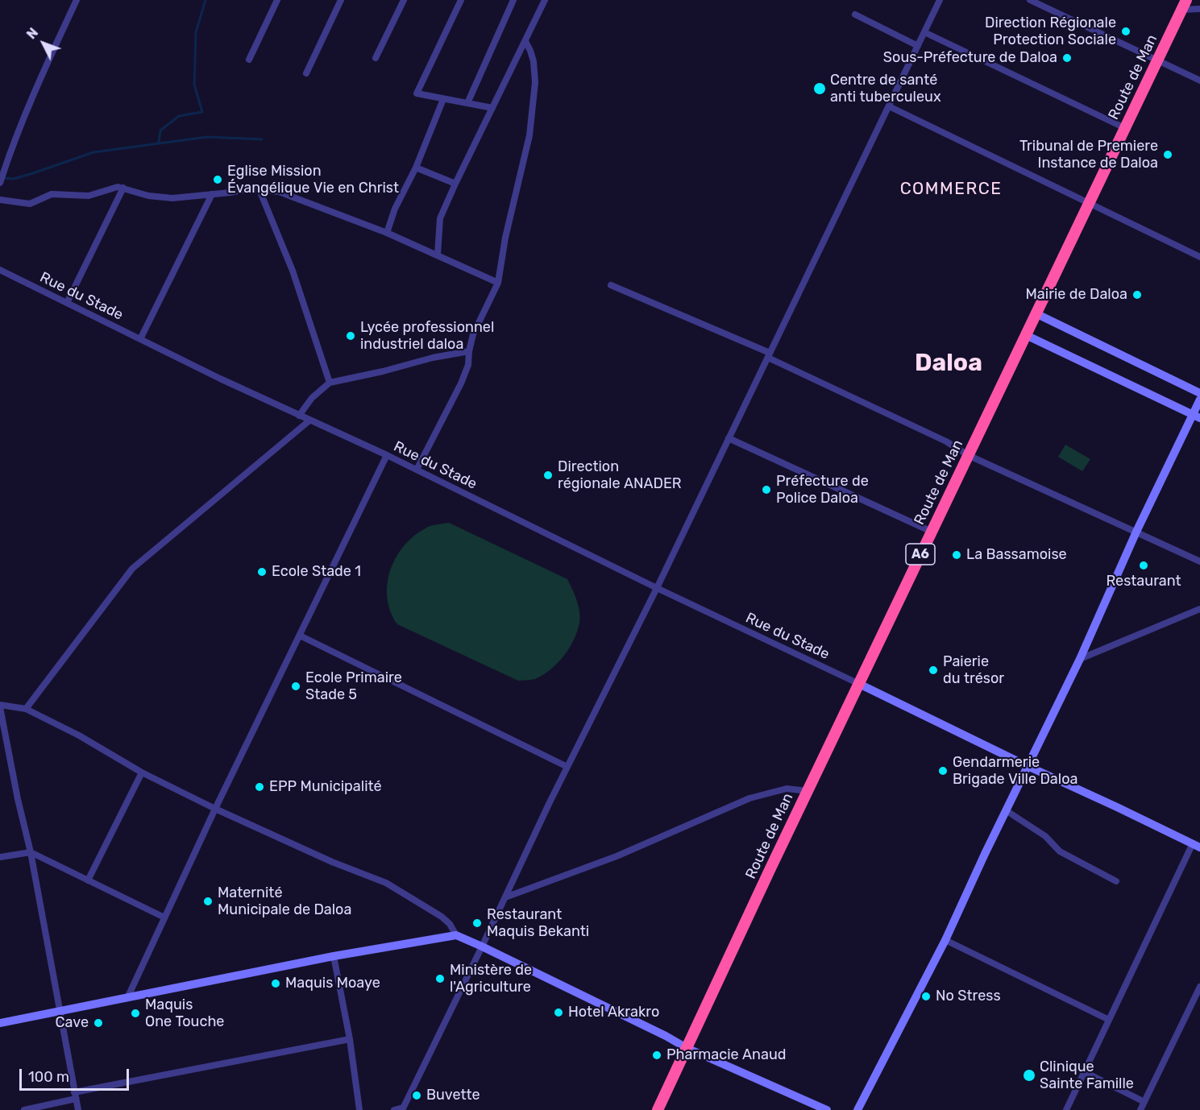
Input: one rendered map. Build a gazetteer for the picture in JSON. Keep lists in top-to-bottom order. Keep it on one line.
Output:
{"streets":{"highway":["Route de Man","A6"],"street":["Rue du Stade"]},"crossings":[["Route de Man","Rue du Stade"]],"districts":["COMMERCE","Daloa"],"places":["Direction Régionale Protection Sociale","Sous-Préfecture de Daloa","Centre de santé anti tuberculeux","Tribunal de Premiere Instance de Daloa","Eglise Mission Évangélique Vie en Christ","Mairie de Daloa","Lycée professionnel industriel daloa","Direction régionale ANADER","Préfecture de Police Daloa","La Bassamoise","Restaurant","Ecole Stade 1","Paierie du trésor","Ecole Primaire Stade 5","Gendarmerie Brigade Ville Daloa","EPP Municipalité","Maternité Municipale de Daloa","Restaurant Maquis Bekanti","Ministère de l'Agriculture","Maquis Moaye","No Stress","Hotel Akrakro","Maquis One Touche","Cave","Pharmacie Anaud","Clinique Sainte Famille","Buvette"],"scale_bar":"100 m","north":"top left"}
